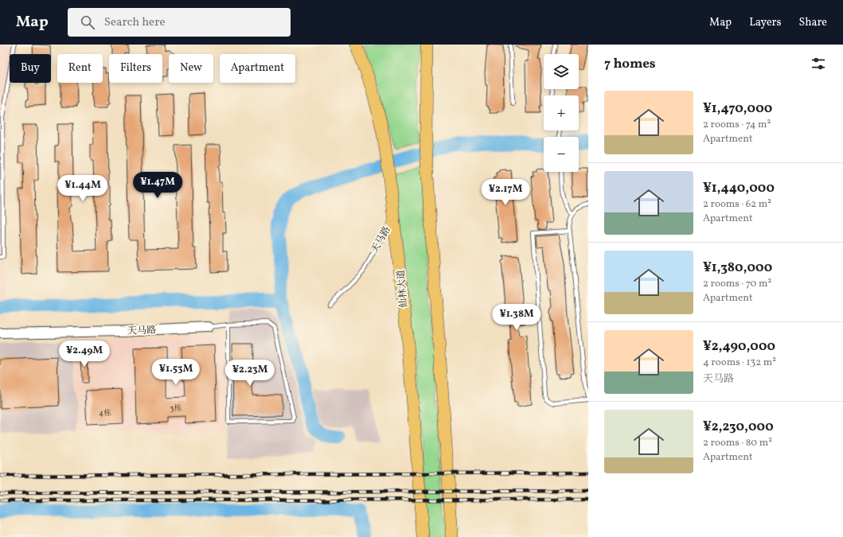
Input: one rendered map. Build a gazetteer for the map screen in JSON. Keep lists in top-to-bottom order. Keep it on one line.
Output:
{"streets":{"main road":["仙林大道"],"street":["天马路"]},"crossings":[["天马路","仙林大道"]],"house_numbers":["3栋","4栋"],"page":{"header":"Map","search":"Search here","nav":["Map","Layers","Share"],"heading":"7 homes","map_buttons":["+","−"],"chip":["Buy","Rent","Filters","New","Apartment"],"list":[{"name":"¥1,470,000","note":"2 rooms · 74 m² · Apartment"},{"name":"¥1,440,000","note":"2 rooms · 62 m² · Apartment"},{"name":"¥1,380,000","note":"2 rooms · 70 m² · Apartment"},{"name":"¥2,490,000","note":"4 rooms · 132 m² · 天马路"},{"name":"¥2,230,000","note":"2 rooms · 80 m² · Apartment"}],"price":["¥1.47M","¥1.44M","¥2.17M","¥1.38M","¥2.49M","¥1.53M","¥2.23M"]}}
